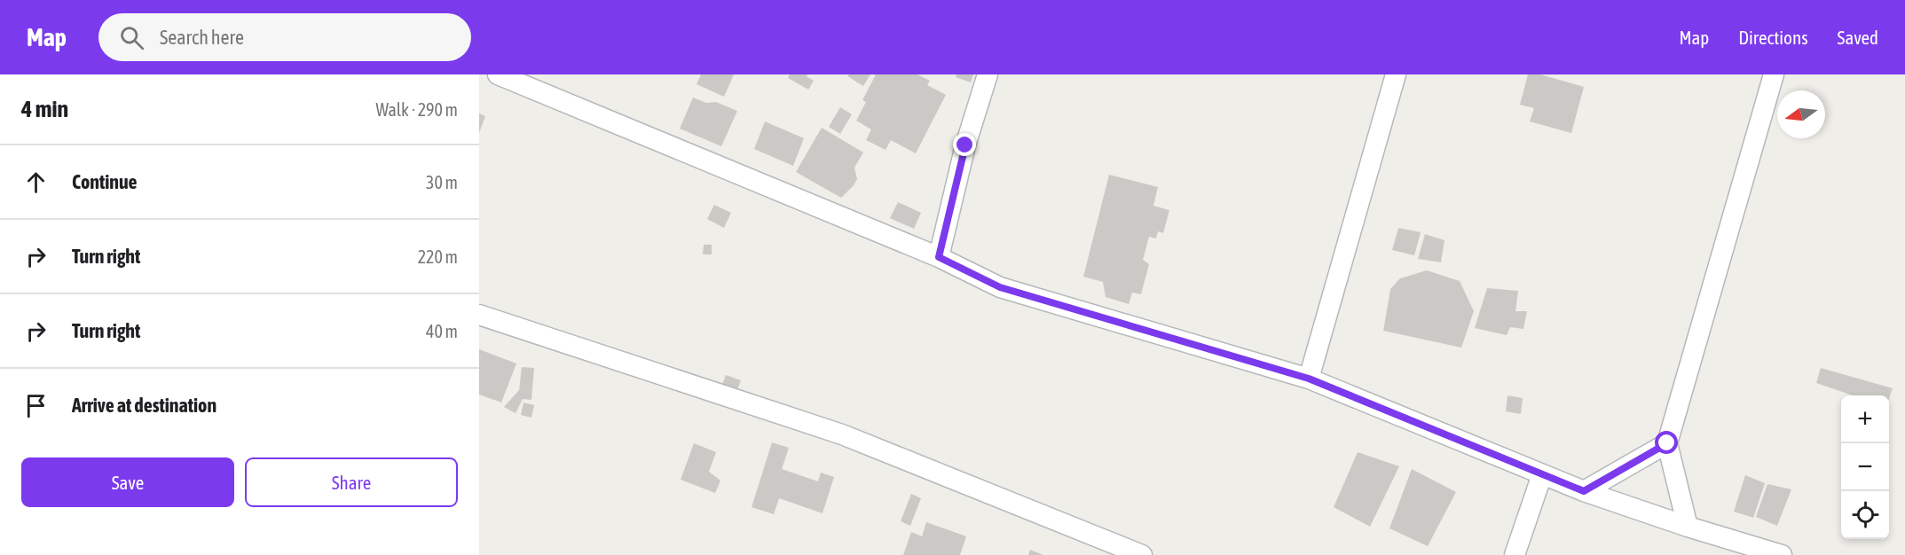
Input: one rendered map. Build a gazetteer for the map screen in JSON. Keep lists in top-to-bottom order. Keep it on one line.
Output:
{"north":"left","page":{"header":"Map","search":"Search here","nav":["Map","Directions","Saved"],"heading":["4 min","Walk · 290 m"],"list":[["Continue","30 m"],["Turn right","220 m"],["Turn right","40 m"],"Arrive at destination"],"map_buttons":["+","−"],"buttons":["Save","Share"]}}
